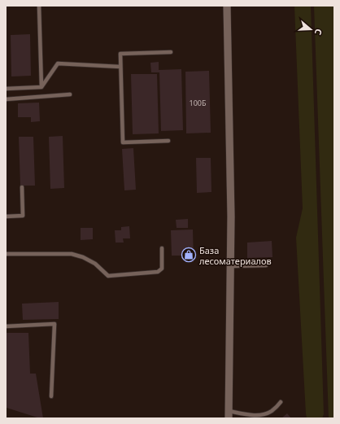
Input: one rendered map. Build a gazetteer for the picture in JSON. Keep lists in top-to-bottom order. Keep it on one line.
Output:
{"places":{"shop":["База лесоматериалов"]},"house_numbers":["100Б"],"north":"right"}
